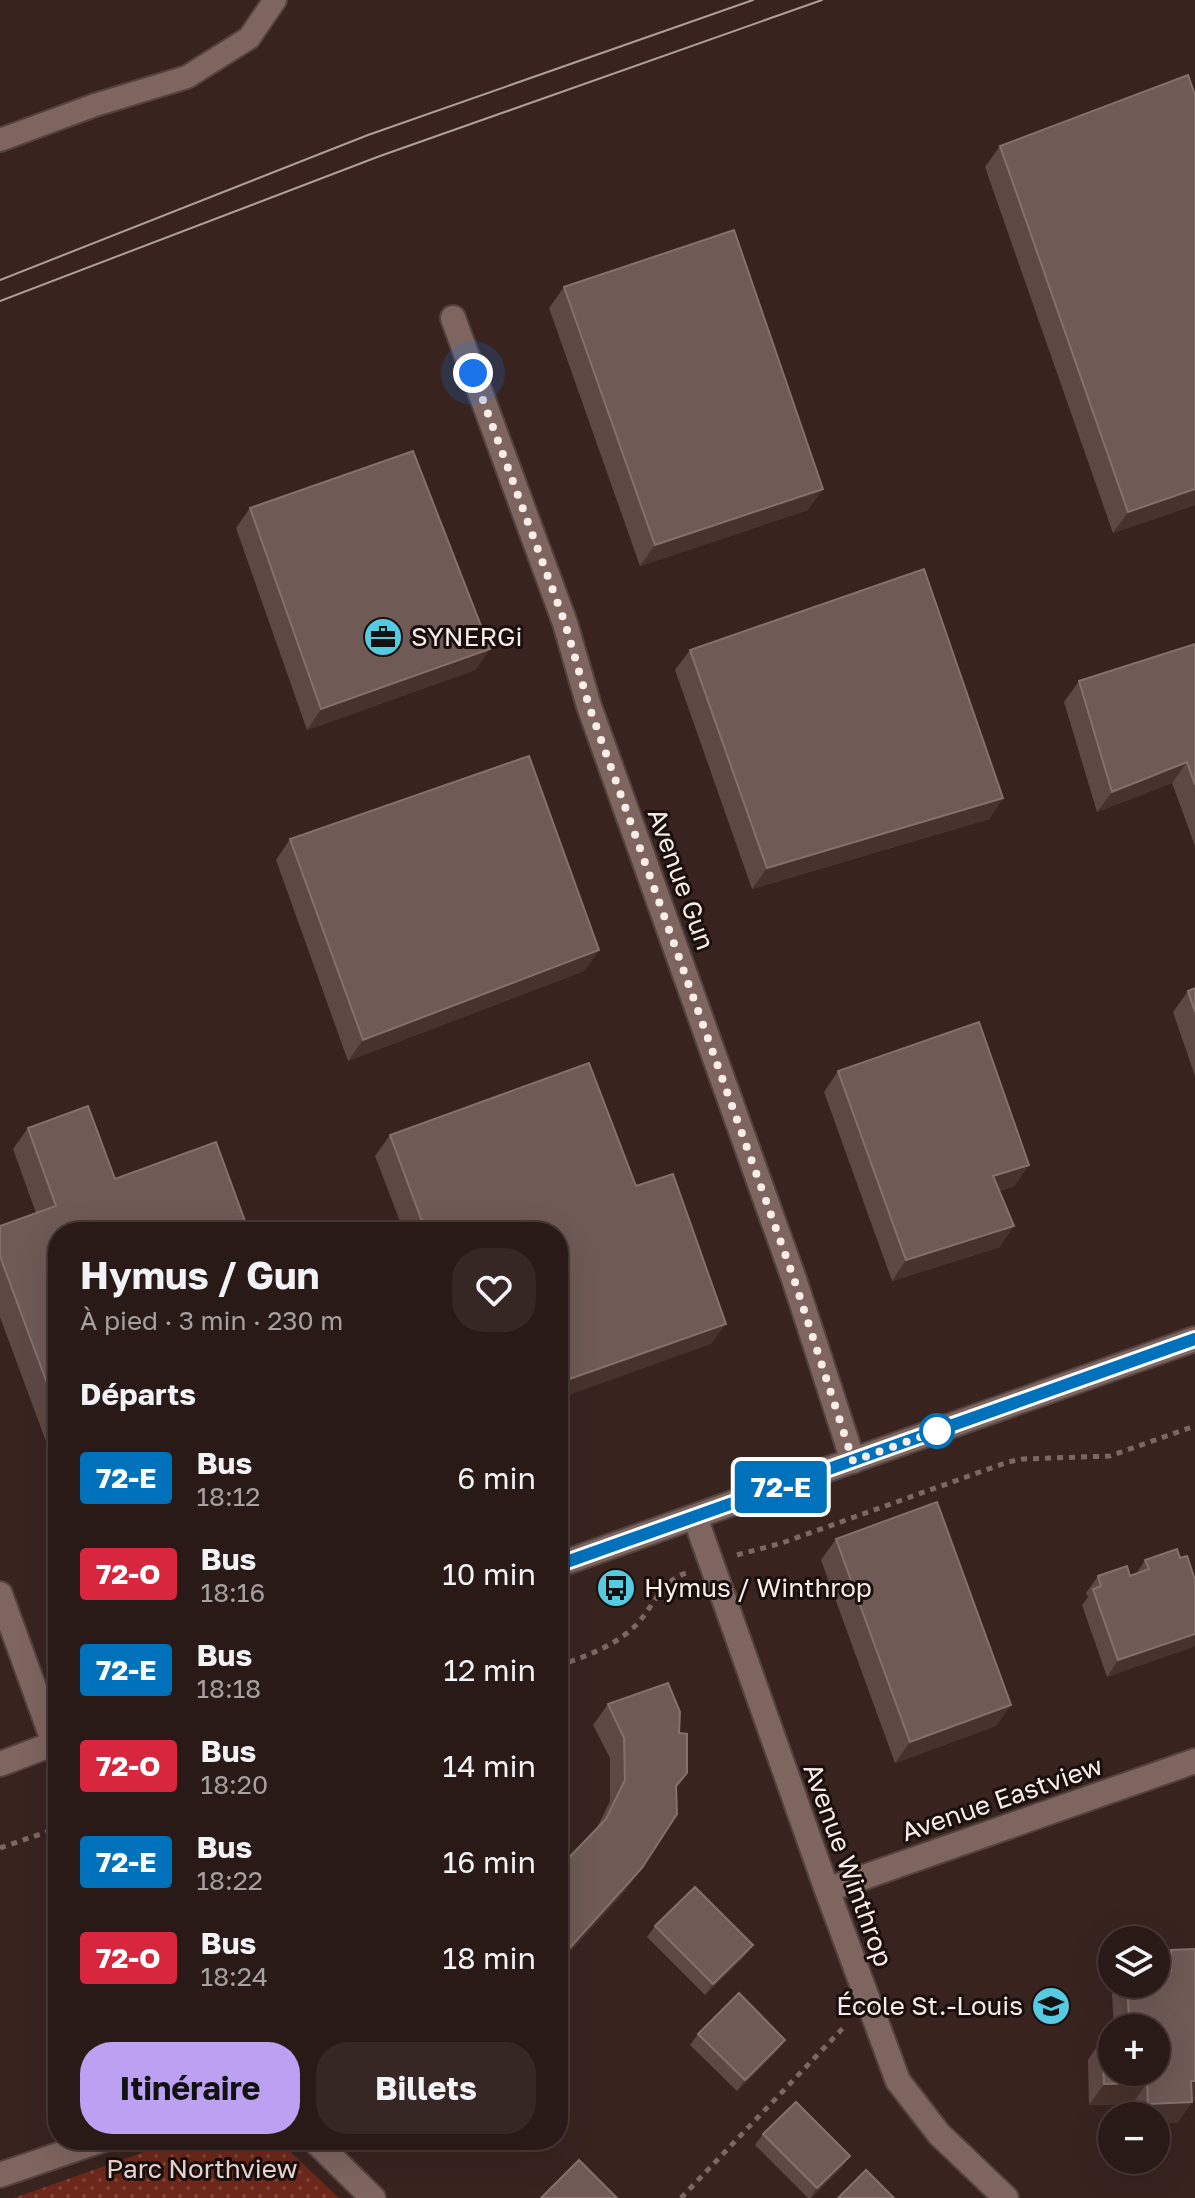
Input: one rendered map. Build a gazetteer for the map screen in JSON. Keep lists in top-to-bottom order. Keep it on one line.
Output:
{"streets":{"street":["Avenue Gun","Avenue Eastview","Avenue Winthrop"]},"crossings":[["Avenue Eastview","Avenue Winthrop"]],"parks":["Parc Northview"],"places":{"office":["SYNERGi"],"bus stop":["Hymus / Winthrop"],"school or university":["École St.-Louis"]},"lines":["bus line 72-E"],"page":{"on_map":"72-E","heading":[["Hymus / Gun","À pied · 3 min · 230 m"],"Départs"],"list":[{"mark":"72-E","name":"Bus","note":"18:12","value":"6 min"},{"mark":"72-O","name":"Bus","note":"18:16","value":"10 min"},{"mark":"72-E","name":"Bus","note":"18:18","value":"12 min"},{"mark":"72-O","name":"Bus","note":"18:20","value":"14 min"},{"mark":"72-E","name":"Bus","note":"18:22","value":"16 min"},{"mark":"72-O","name":"Bus","note":"18:24","value":"18 min"}],"map_buttons":["+","−"],"buttons":["Itinéraire","Billets"]}}
